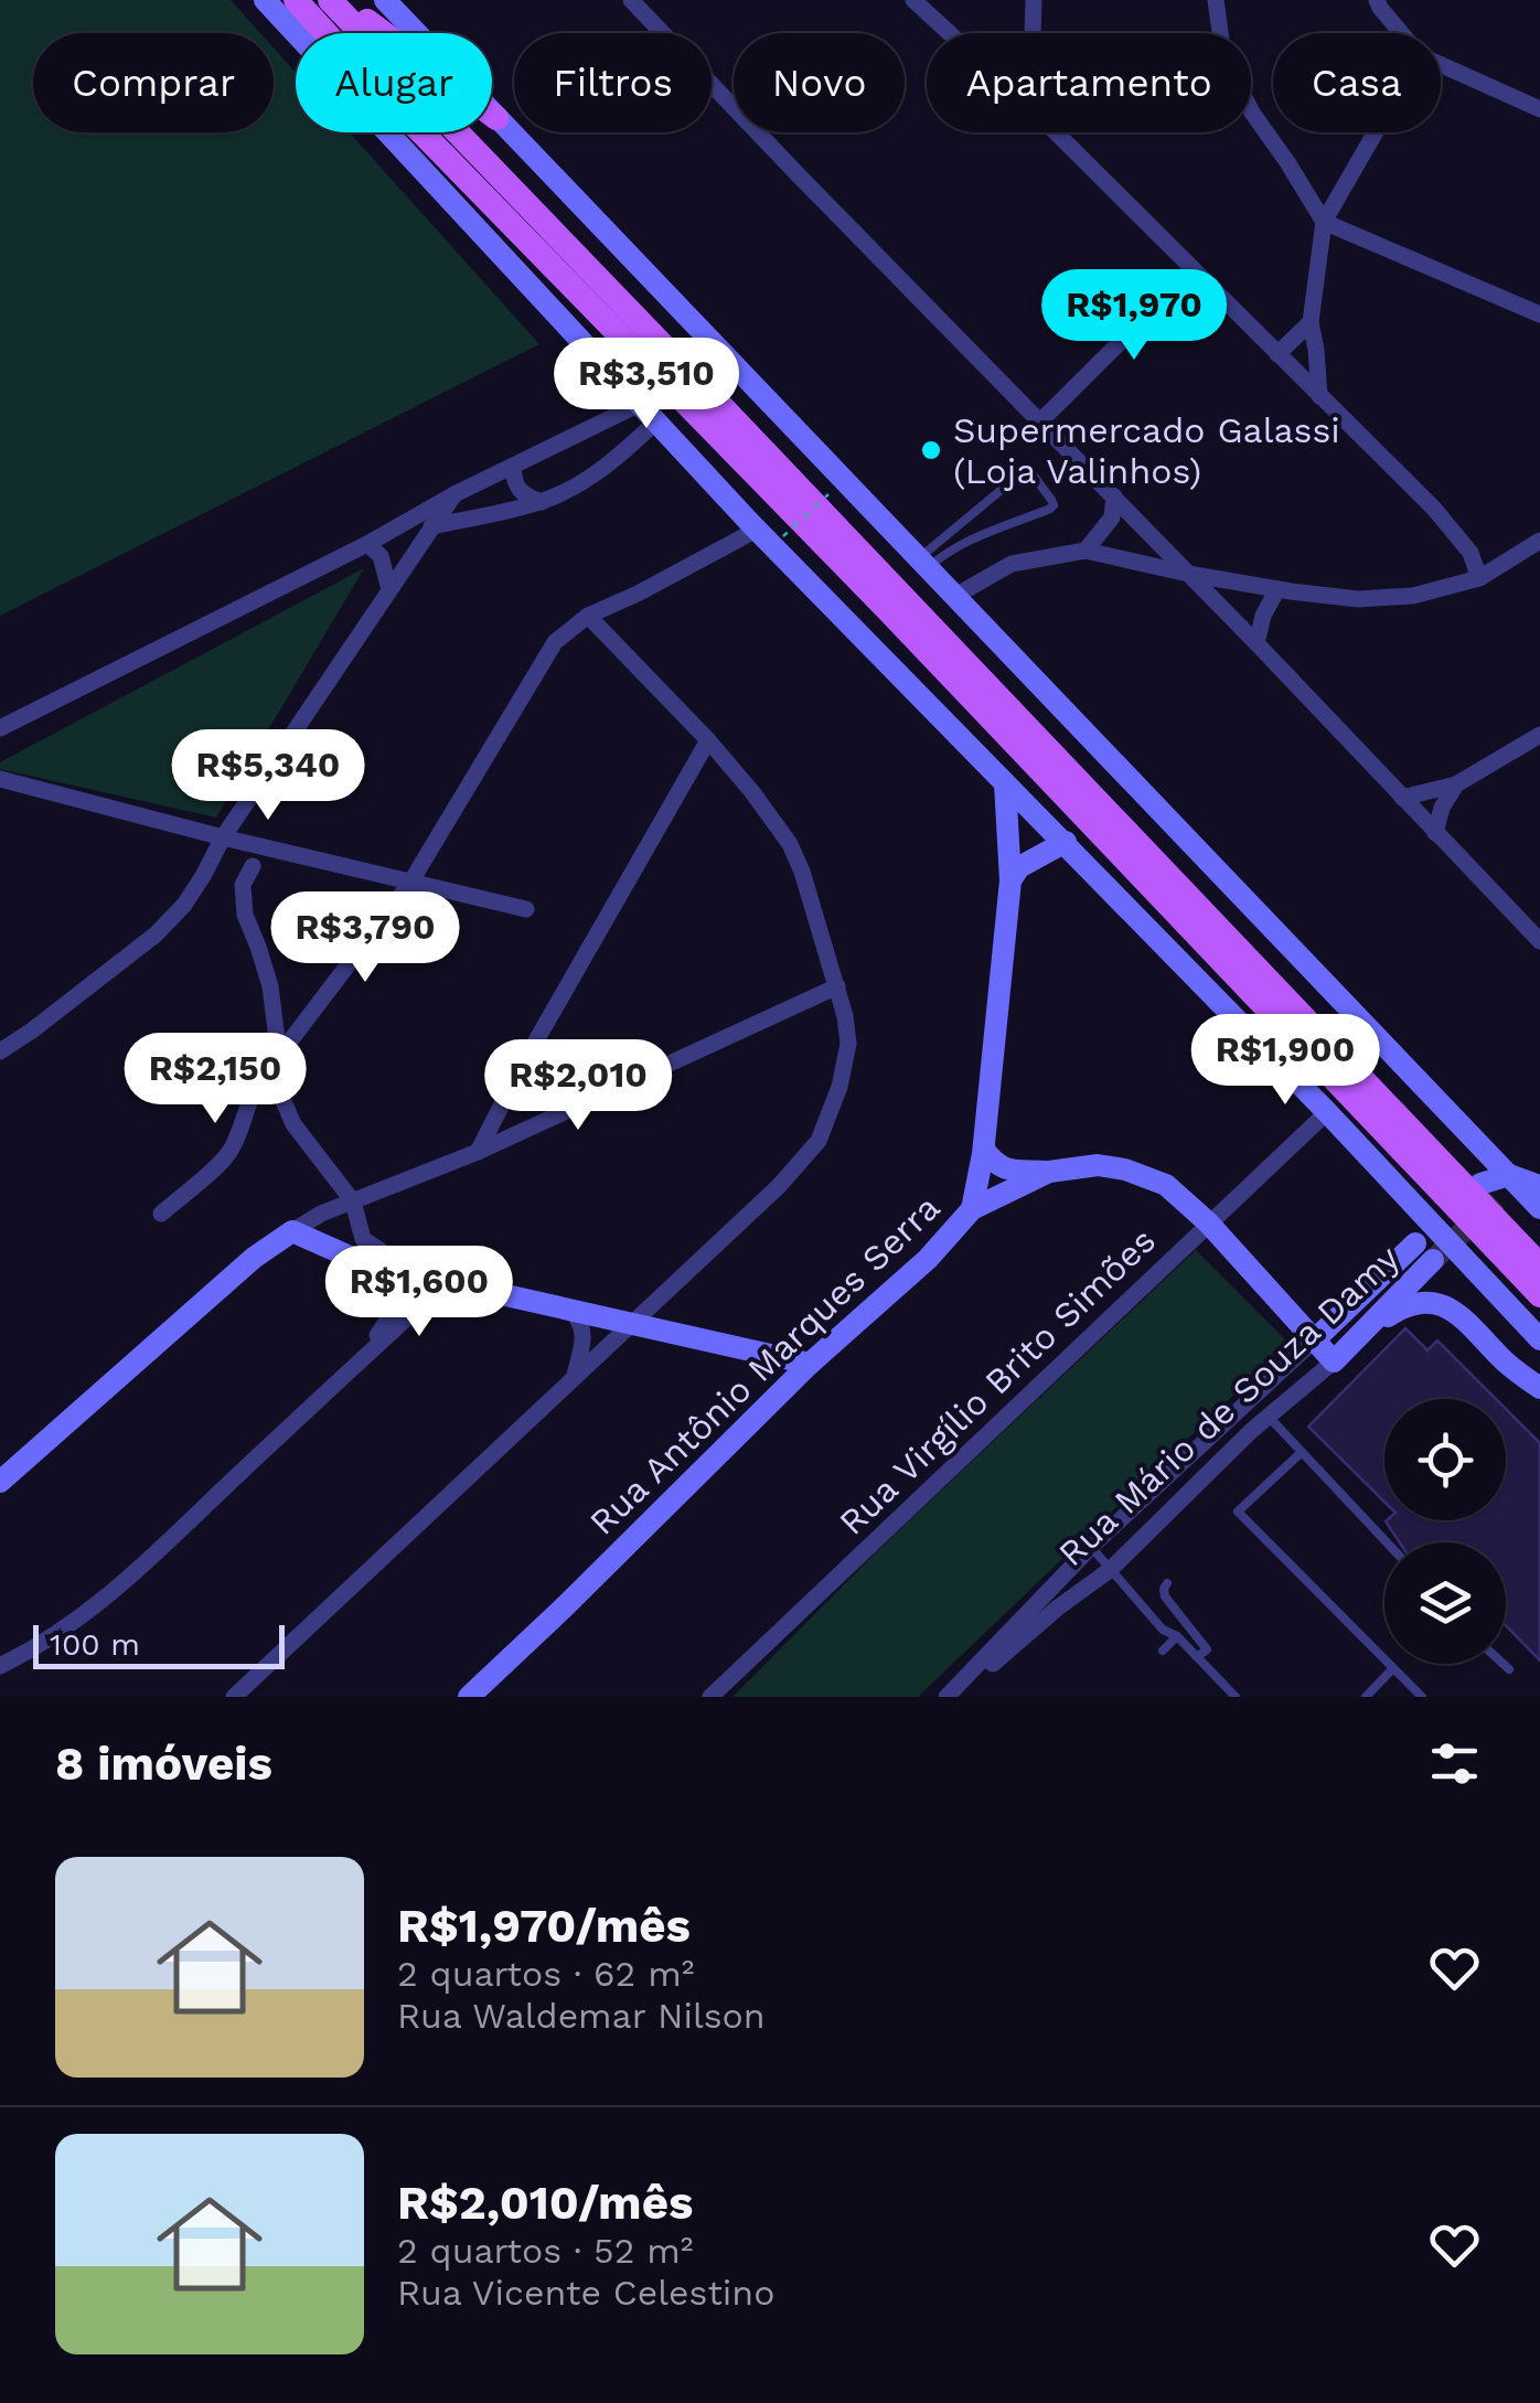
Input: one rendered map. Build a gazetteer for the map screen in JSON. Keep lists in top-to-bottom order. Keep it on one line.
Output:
{"streets":{"main road":["Rua Antônio Marques Serra","Rua Mário de Souza Damy"],"street":["Rua Virgílio Brito Simões"]},"crossings":[["Rua Antônio Marques Serra","Rua Virgílio Brito Simões"],["Rua Antônio Marques Serra","Rua Mário de Souza Damy"]],"places":["Supermercado Galassi (Loja Valinhos)"],"scale_bar":"100 m","page":{"chip":["Comprar","Alugar","Filtros","Novo","Apartamento","Casa"],"price":["R$1,970","R$3,510","R$5,340","R$3,790","R$1,900","R$2,150","R$2,010","R$1,600"],"scale":"100 m","heading":"8 imóveis","list":[{"name":"R$1,970/mês","note":"2 quartos · 62 m² · Rua Waldemar Nilson"},{"name":"R$2,010/mês","note":"2 quartos · 52 m² · Rua Vicente Celestino"}]}}
